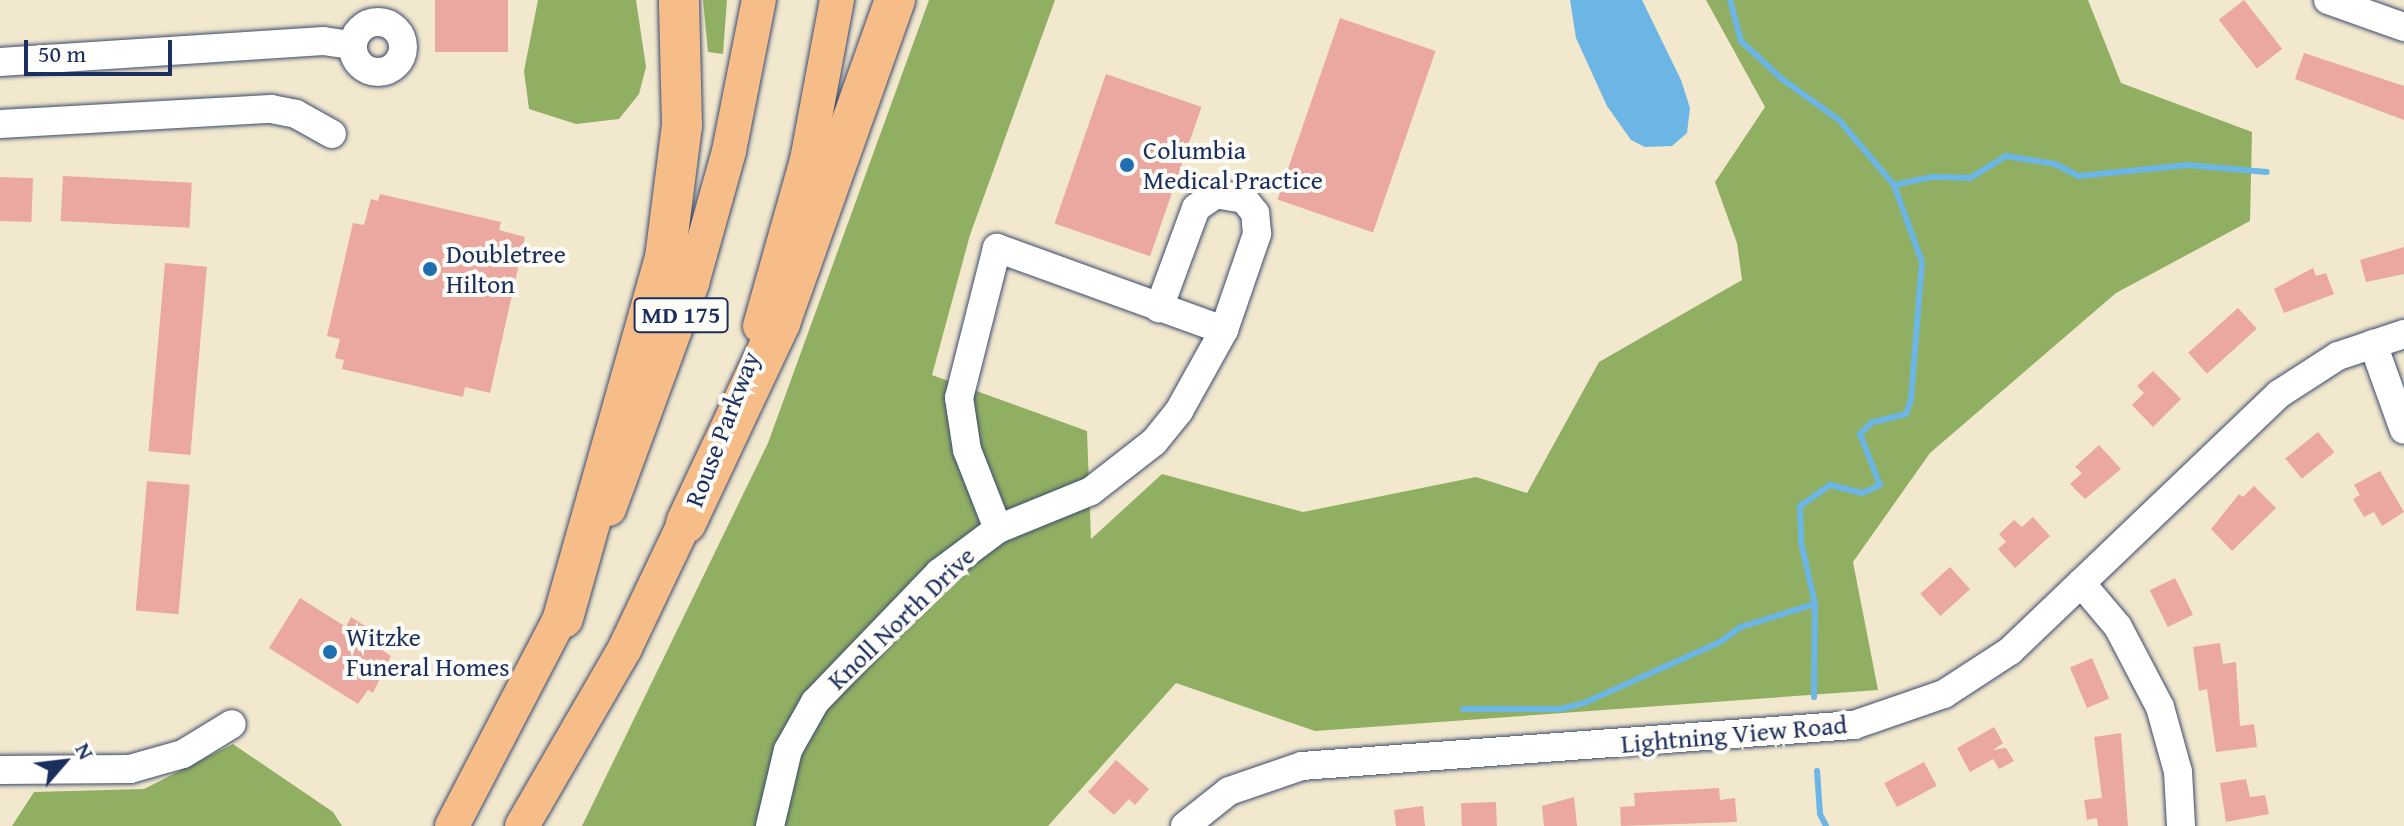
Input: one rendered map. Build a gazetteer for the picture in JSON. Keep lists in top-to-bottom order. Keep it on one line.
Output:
{"streets":{"main road":["MD 175","Rouse Parkway"],"street":["Knoll North Drive","Lightning View Road"]},"places":["Columbia Medical Practice","Doubletree Hilton","Witzke Funeral Homes"],"scale_bar":"50 m","north":"top right"}
